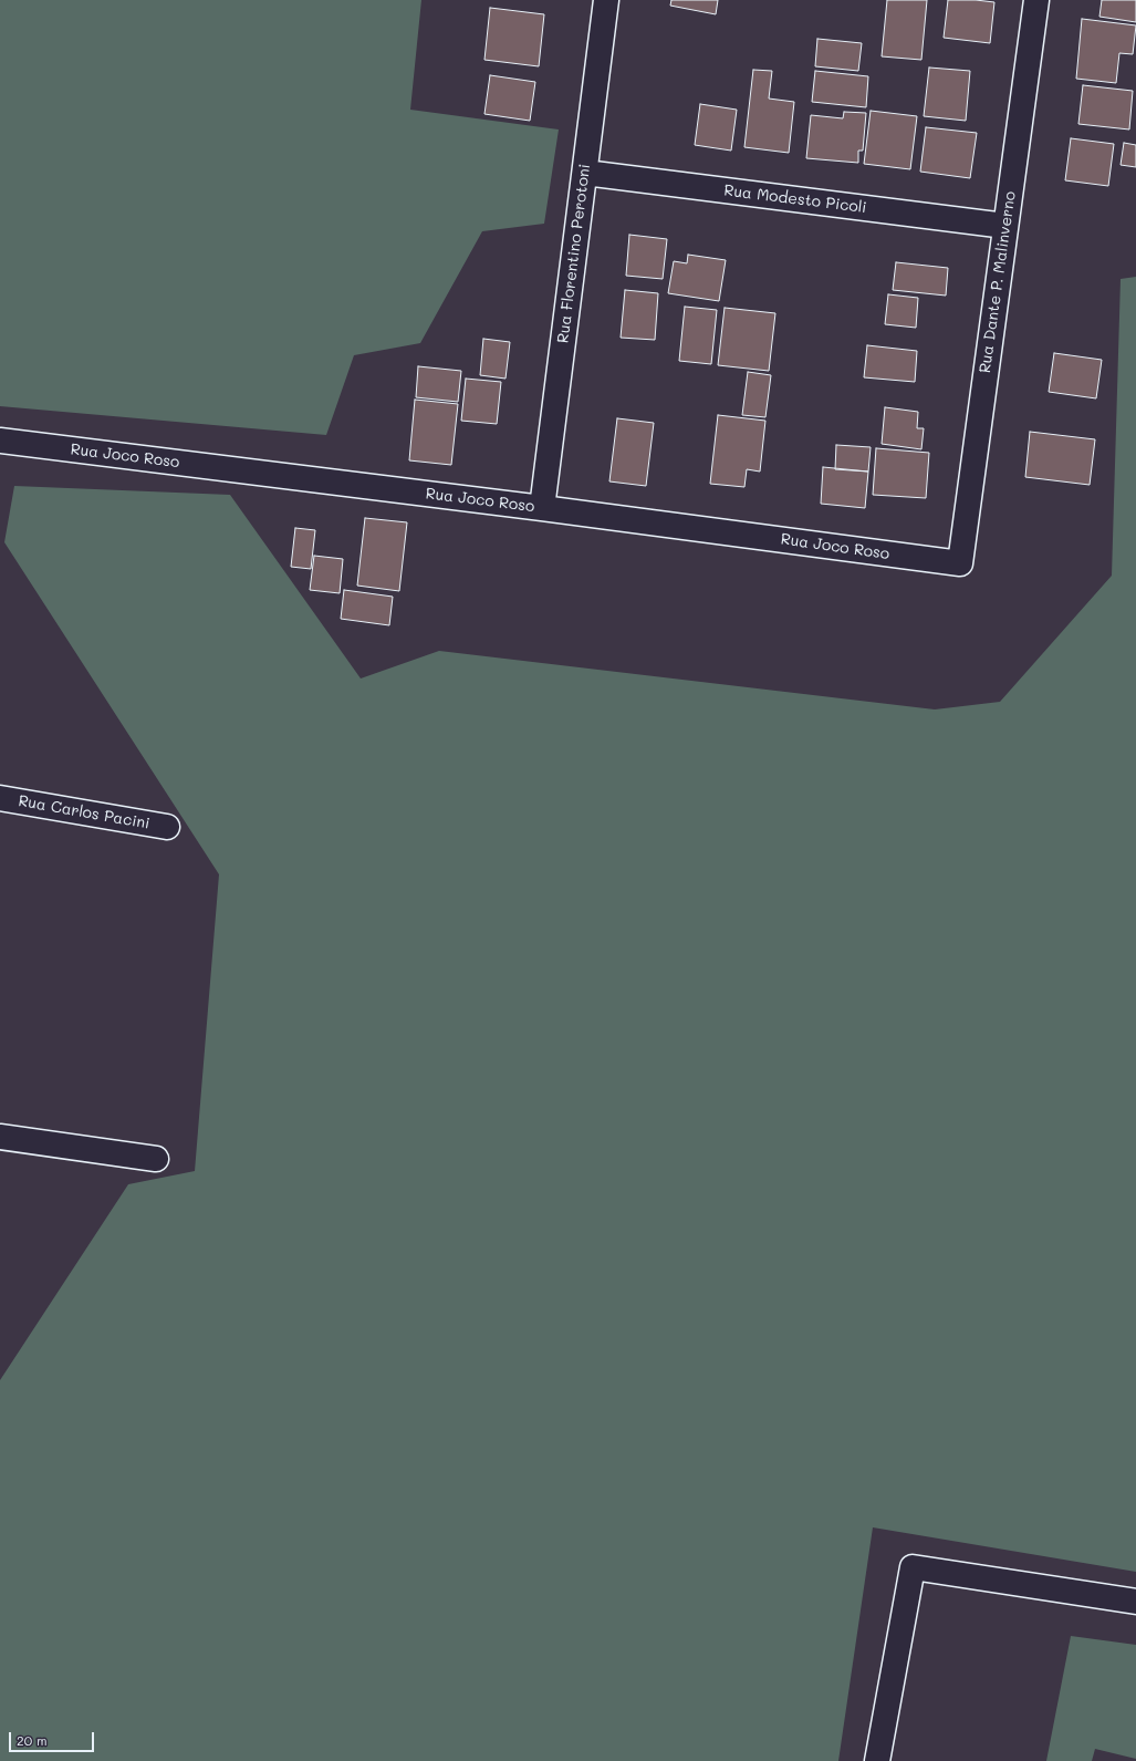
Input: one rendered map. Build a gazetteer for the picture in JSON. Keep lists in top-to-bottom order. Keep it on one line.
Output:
{"streets":{"street":["Rua Modesto Picoli","Rua Florentino Perotoni","Rua Dante P. Malinverno","Rua Joco Roso","Rua Carlos Pacini"]},"crossings":[["Rua Modesto Picoli","Rua Florentino Perotoni"],["Rua Modesto Picoli","Rua Dante P. Malinverno"],["Rua Florentino Perotoni","Rua Joco Roso"],["Rua Dante P. Malinverno","Rua Joco Roso"]],"scale_bar":"20 m"}
